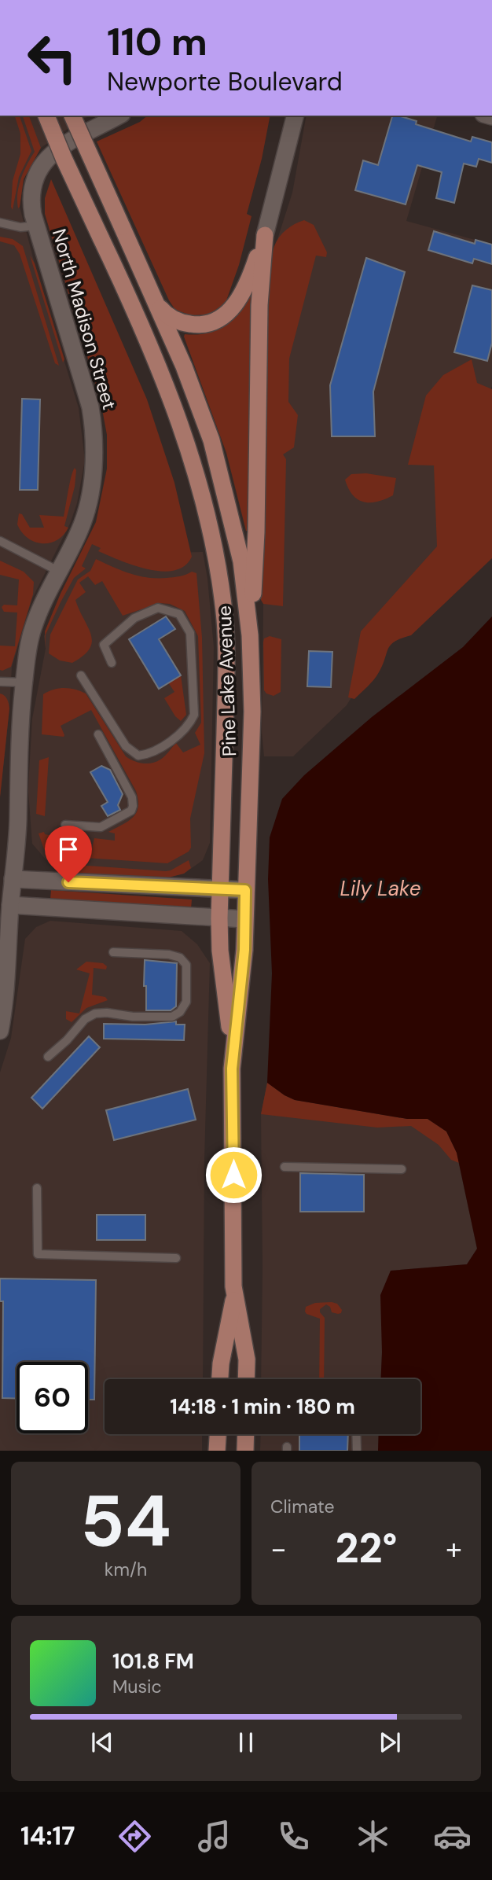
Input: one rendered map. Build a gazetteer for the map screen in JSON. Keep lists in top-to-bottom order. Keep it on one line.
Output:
{"streets":{"main road":["Pine Lake Avenue"],"street":["North Madison Street"]},"water":["Lily Lake"],"page":{"turn":["110 m","Newporte Boulevard"],"limit":"60","trip":"14:18 · 1 min · 180 m","tile":[["54","km/h"],"Climate"],"heat":["−","22°","+"],"song":["101.8 FM","Music"],"tabs":"14:17"}}
